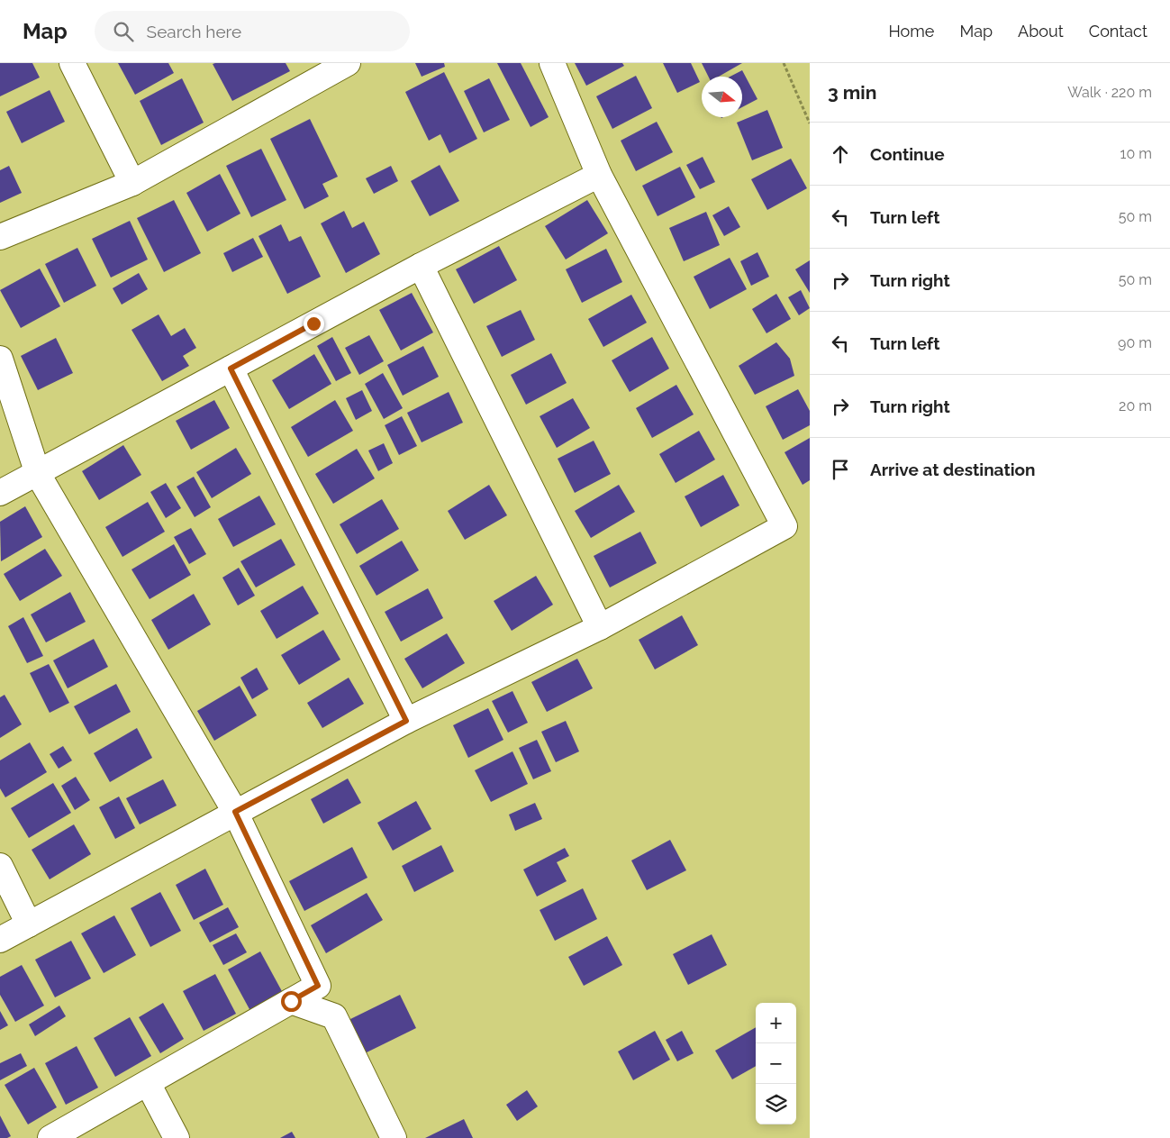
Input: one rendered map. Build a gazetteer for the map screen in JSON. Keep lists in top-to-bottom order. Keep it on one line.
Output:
{"north":"right","page":{"header":"Map","search":"Search here","nav":["Home","Map","About","Contact"],"heading":["3 min","Walk · 220 m"],"list":[["Continue","10 m"],["Turn left","50 m"],["Turn right","50 m"],["Turn left","90 m"],["Turn right","20 m"],"Arrive at destination"],"map_buttons":["+","−"]}}
